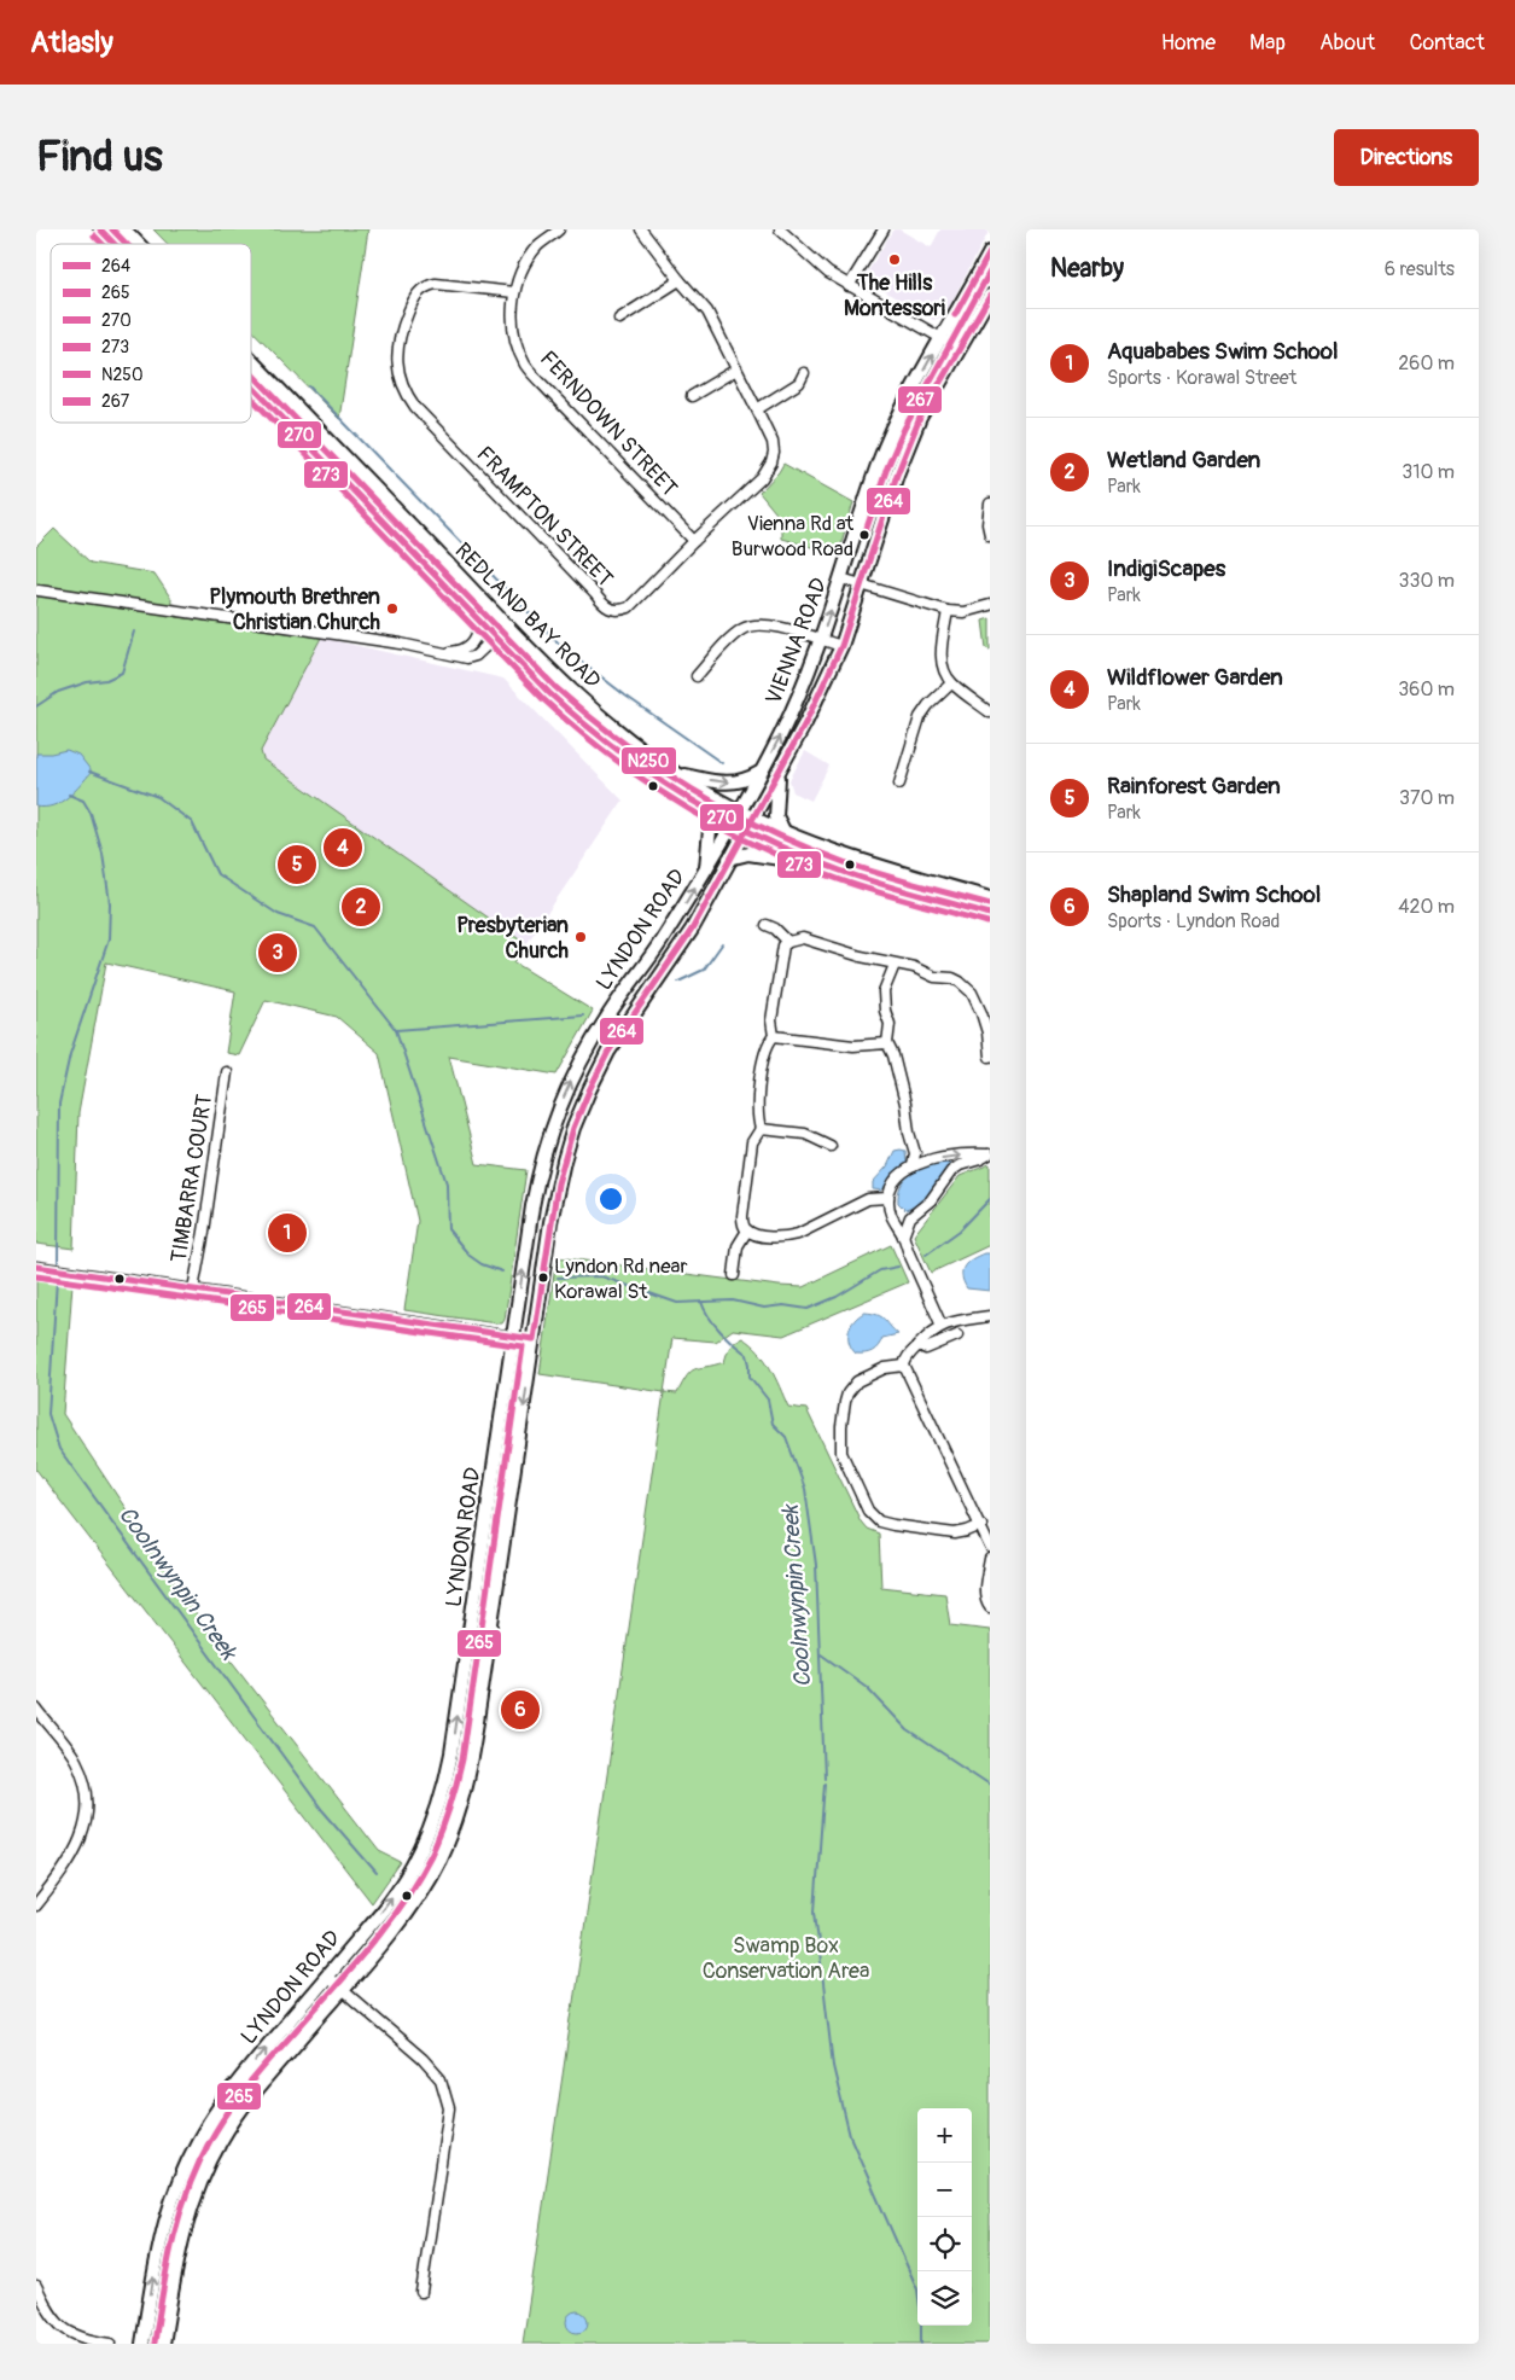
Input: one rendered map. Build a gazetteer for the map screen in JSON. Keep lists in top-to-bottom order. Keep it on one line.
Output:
{"streets":{"main road":["REDLAND BAY ROAD","VIENNA ROAD","LYNDON ROAD"],"street":["FERNDOWN STREET","FRAMPTON STREET","TIMBARRA COURT"]},"crossings":[["FERNDOWN STREET","FRAMPTON STREET"],["REDLAND BAY ROAD","VIENNA ROAD"],["REDLAND BAY ROAD","LYNDON ROAD"],["VIENNA ROAD","LYNDON ROAD"]],"water":["Coolnwynpin Creek"],"parks":["Swamp Box Conservation Area"],"places":["The Hills Montessori","Vienna Rd at Burwood Road","Plymouth Brethren Christian Church","Presbyterian Church","Lyndon Rd near Korawal St"],"lines":["transit line 270","transit line N250","transit line 273","transit line 264","transit line 267","transit line 265"],"legend":["264","265","270","273","N250","267"],"page":{"header":"Atlasly","nav":["Home","Map","About","Contact"],"buttons":"Directions","title":"Find us","heading":["Nearby","6 results"],"list":[{"mark":"1","name":"Aquababes Swim School","note":"Sports · Korawal Street","value":"260 m"},{"mark":"2","name":"Wetland Garden","note":"Park","value":"310 m"},{"mark":"3","name":"IndigiScapes","note":"Park","value":"330 m"},{"mark":"4","name":"Wildflower Garden","note":"Park","value":"360 m"},{"mark":"5","name":"Rainforest Garden","note":"Park","value":"370 m"},{"mark":"6","name":"Shapland Swim School","note":"Sports · Lyndon Road","value":"420 m"}],"pins":["4","5","2","3","1","6"],"map_buttons":["+","−"]}}
